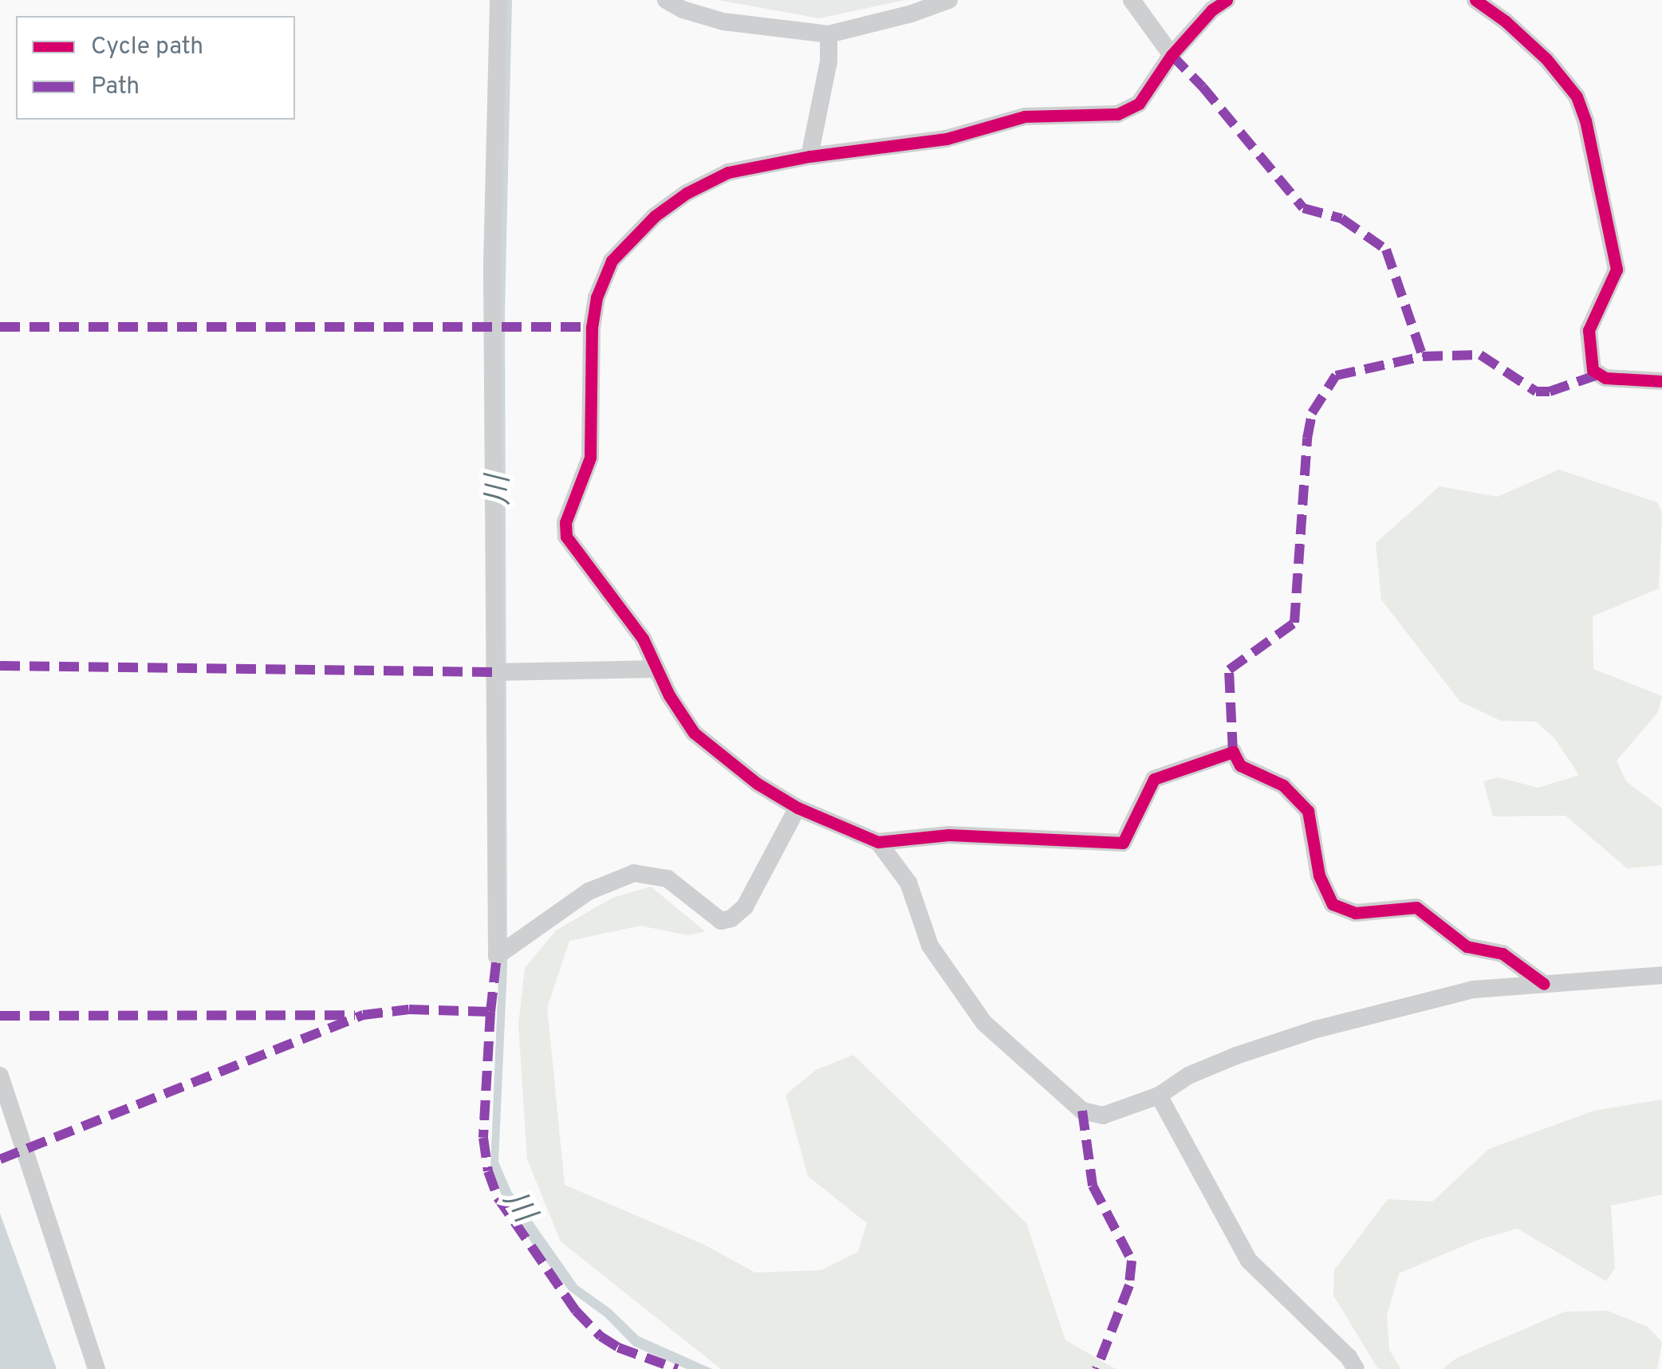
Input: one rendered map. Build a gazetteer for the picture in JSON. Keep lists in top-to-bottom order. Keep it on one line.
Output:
{"water":["川"],"legend":["Cycle path","Path"]}
